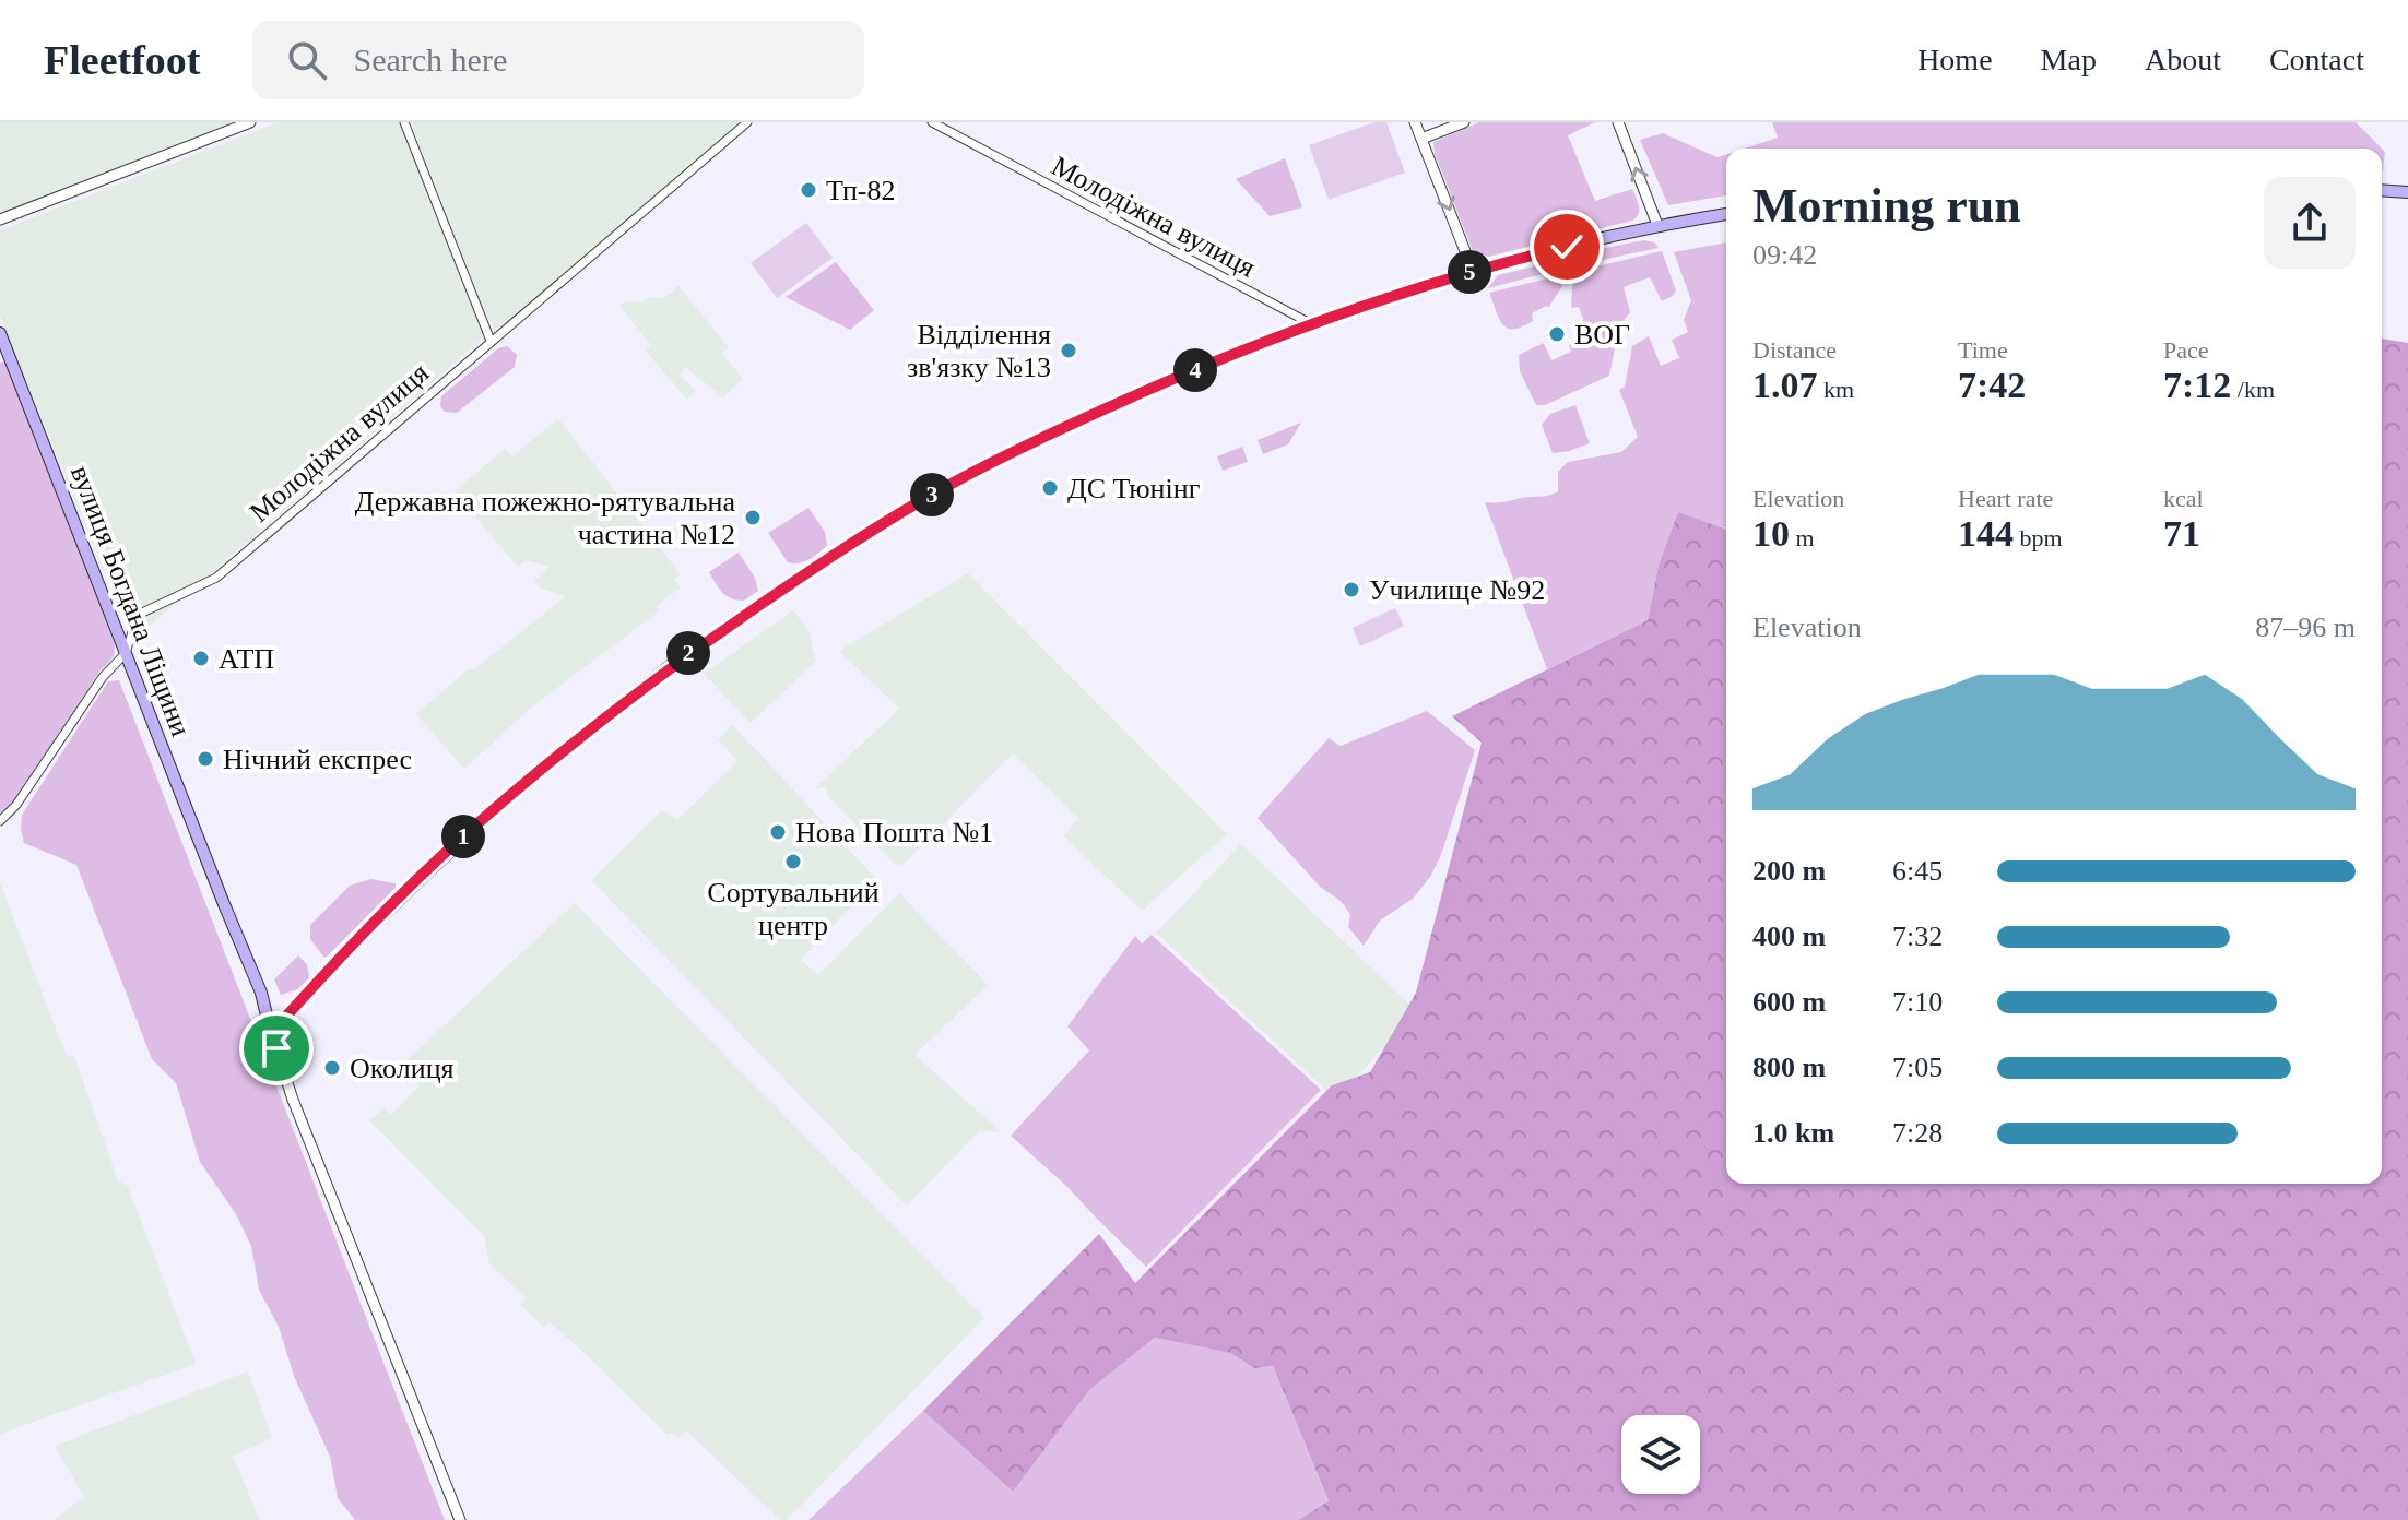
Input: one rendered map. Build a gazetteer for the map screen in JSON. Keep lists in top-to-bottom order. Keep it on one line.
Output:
{"streets":{"main road":["вулиця Богдана Ліщини"],"street":["Молодіжна вулиця"]},"crossings":[["Молодіжна вулиця","вулиця Богдана Ліщини"]],"places":["Тп-82","ВОГ","Відділення зв'язку №13","ДС Тюнінг","Державна пожежно-рятувальна частина №12","Училище №92","АТП","Нічний експрес","Нова Пошта №1","Сортувальний центр","Околиця"],"page":{"header":"Fleetfoot","search":"Search here","nav":["Home","Map","About","Contact"],"heading":["Morning run","09:42"],"pins":["5","4","3","2","1"],"stats":[["Distance","1.07 km"],["Time","7:42"],["Pace","7:12 /km"],["Elevation","10 m"],["Heart rate","144 bpm"],["kcal","71"]],"chart":["Elevation","87–96 m"],"list":[{"name":"200 m","note":"6:45"},{"name":"400 m","note":"7:32"},{"name":"600 m","note":"7:10"},{"name":"800 m","note":"7:05"},{"name":"1.0 km","note":"7:28"}]}}
